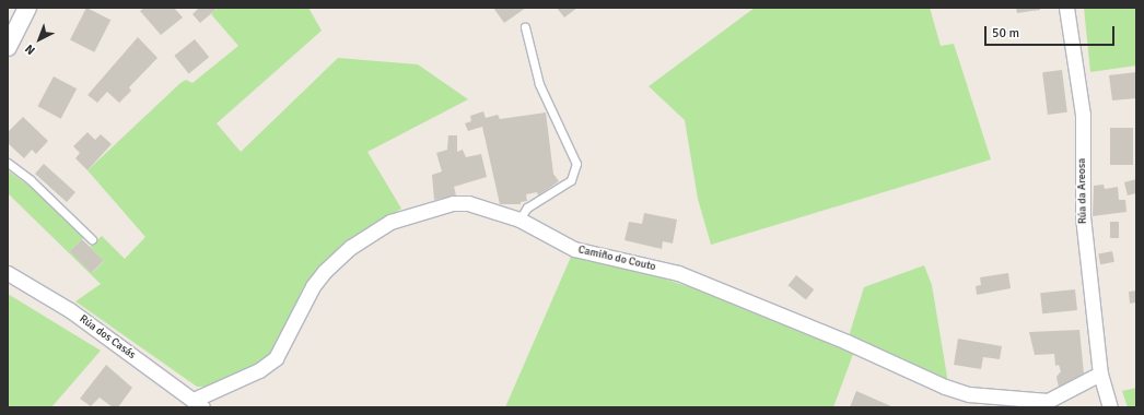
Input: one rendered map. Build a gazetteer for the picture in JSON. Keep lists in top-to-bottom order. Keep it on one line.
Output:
{"streets":{"street":["Rúa da Areosa","Camiño do Couto","Rúa dos Casás"]},"crossings":[["Rúa da Areosa","Camiño do Couto"],["Camiño do Couto","Rúa dos Casás"]],"scale_bar":"50 m","north":"bottom left"}
